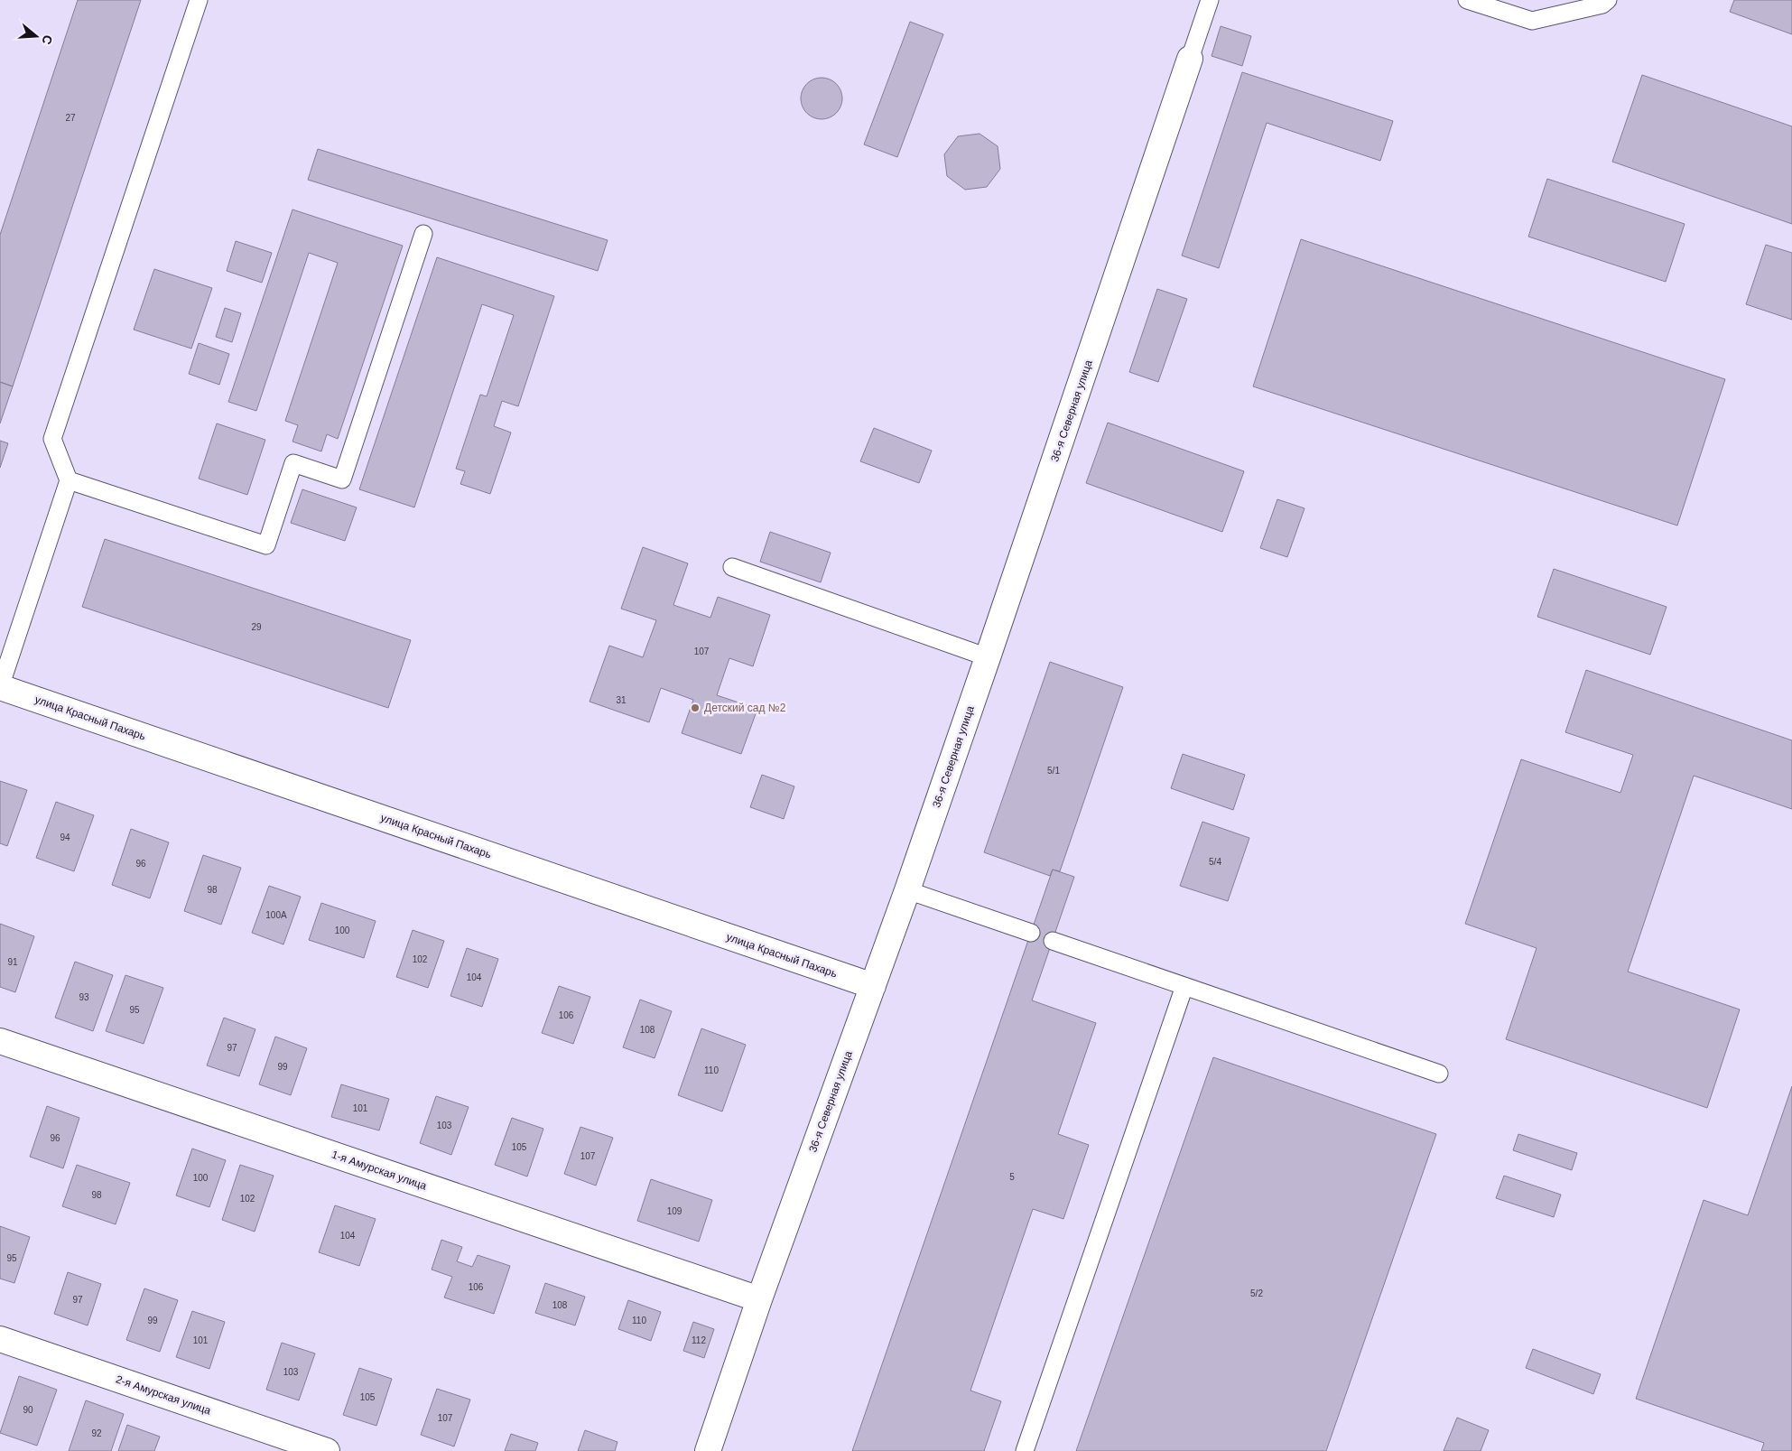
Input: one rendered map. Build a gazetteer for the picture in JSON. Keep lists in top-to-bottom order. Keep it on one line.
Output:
{"streets":{"street":["36-я Северная улица","улица Красный Пахарь","1-я Амурская улица","2-я Амурская улица"]},"crossings":[["36-я Северная улица","улица Красный Пахарь"],["36-я Северная улица","1-я Амурская улица"]],"places":["Детский сад №2"],"house_numbers":["27","29","107","31","5/1","94","5/4","96","98","100А","100","102","91","104","93","95","106","108","97","99","110","101","103","96","105","107","5","100","98","102","109","104","95","106","5/2","97","108","99","110","101","112","103","105","90","107","92"],"north":"right"}
